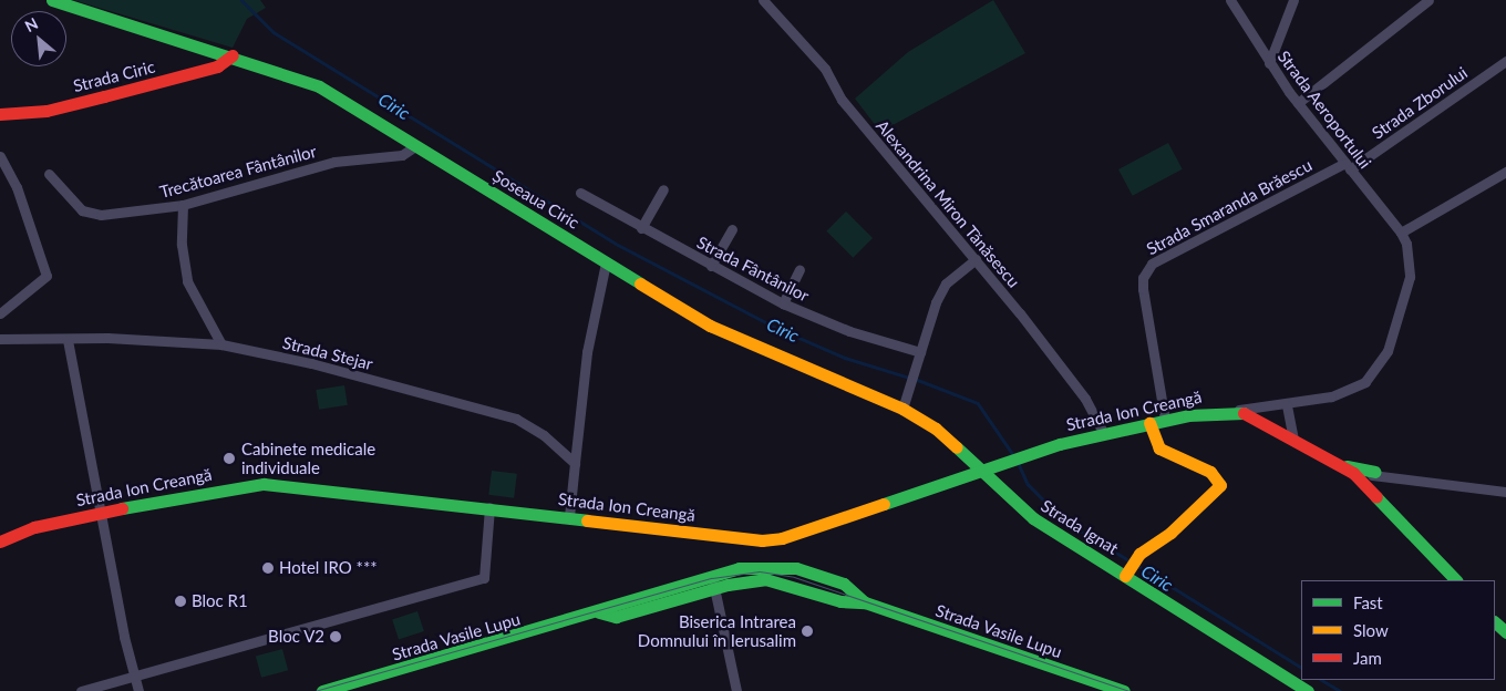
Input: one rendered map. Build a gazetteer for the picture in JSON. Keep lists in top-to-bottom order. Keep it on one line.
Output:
{"streets":{"street":["Strada Ciric","Strada Zborului","Strada Aeroportului","Trecătoarea Fântânilor","Șoseaua Ciric","Alexandrina Miron Tănăsescu","Strada Smaranda Brăescu","Strada Fântânilor","Strada Stejar","Strada Ion Creangă","Strada Ignat","Strada Vasile Lupu"]},"crossings":[["Strada Ciric","Șoseaua Ciric"],["Strada Zborului","Strada Aeroportului"],["Strada Zborului","Strada Smaranda Brăescu"],["Strada Aeroportului","Strada Smaranda Brăescu"],["Trecătoarea Fântânilor","Șoseaua Ciric"],["Șoseaua Ciric","Strada Ion Creangă"],["Șoseaua Ciric","Strada Ignat"],["Alexandrina Miron Tănăsescu","Strada Ion Creangă"],["Strada Smaranda Brăescu","Strada Ion Creangă"],["Strada Ion Creangă","Strada Ignat"]],"water":["Ciric"],"places":["Cabinete medicale individuale","Hotel IRO ***","Bloc R1","Biserica Intrarea Domnului în Ierusalim","Bloc V2"],"legend":["Fast","Slow","Jam"],"north":"top left"}
